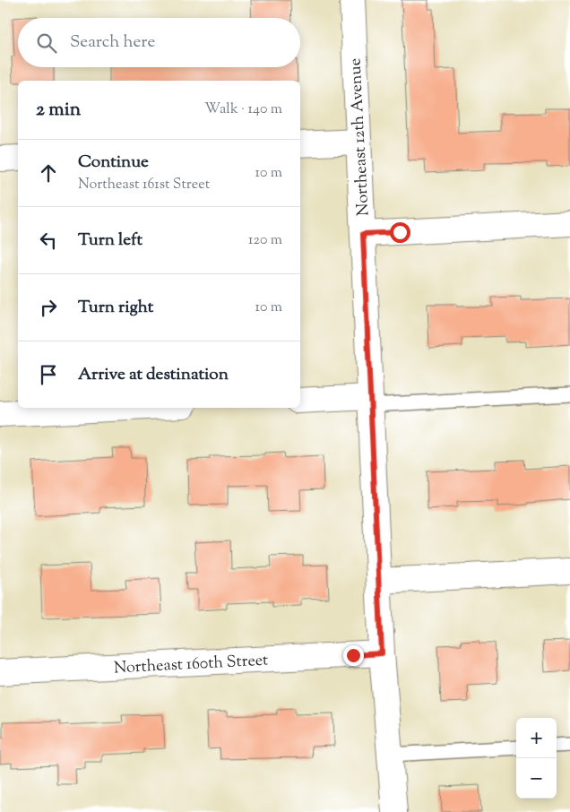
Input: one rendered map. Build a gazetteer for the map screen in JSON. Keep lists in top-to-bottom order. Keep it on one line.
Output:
{"streets":{"street":["Northeast 12th Avenue","Northeast 160th Street"]},"crossings":[["Northeast 12th Avenue","Northeast 160th Street"]],"page":{"search":"Search here","heading":["2 min","Walk · 140 m"],"list":[["Continue","Northeast 161st Street","10 m"],["Turn left","120 m"],["Turn right","10 m"],"Arrive at destination"],"map_buttons":["+","−"]}}
